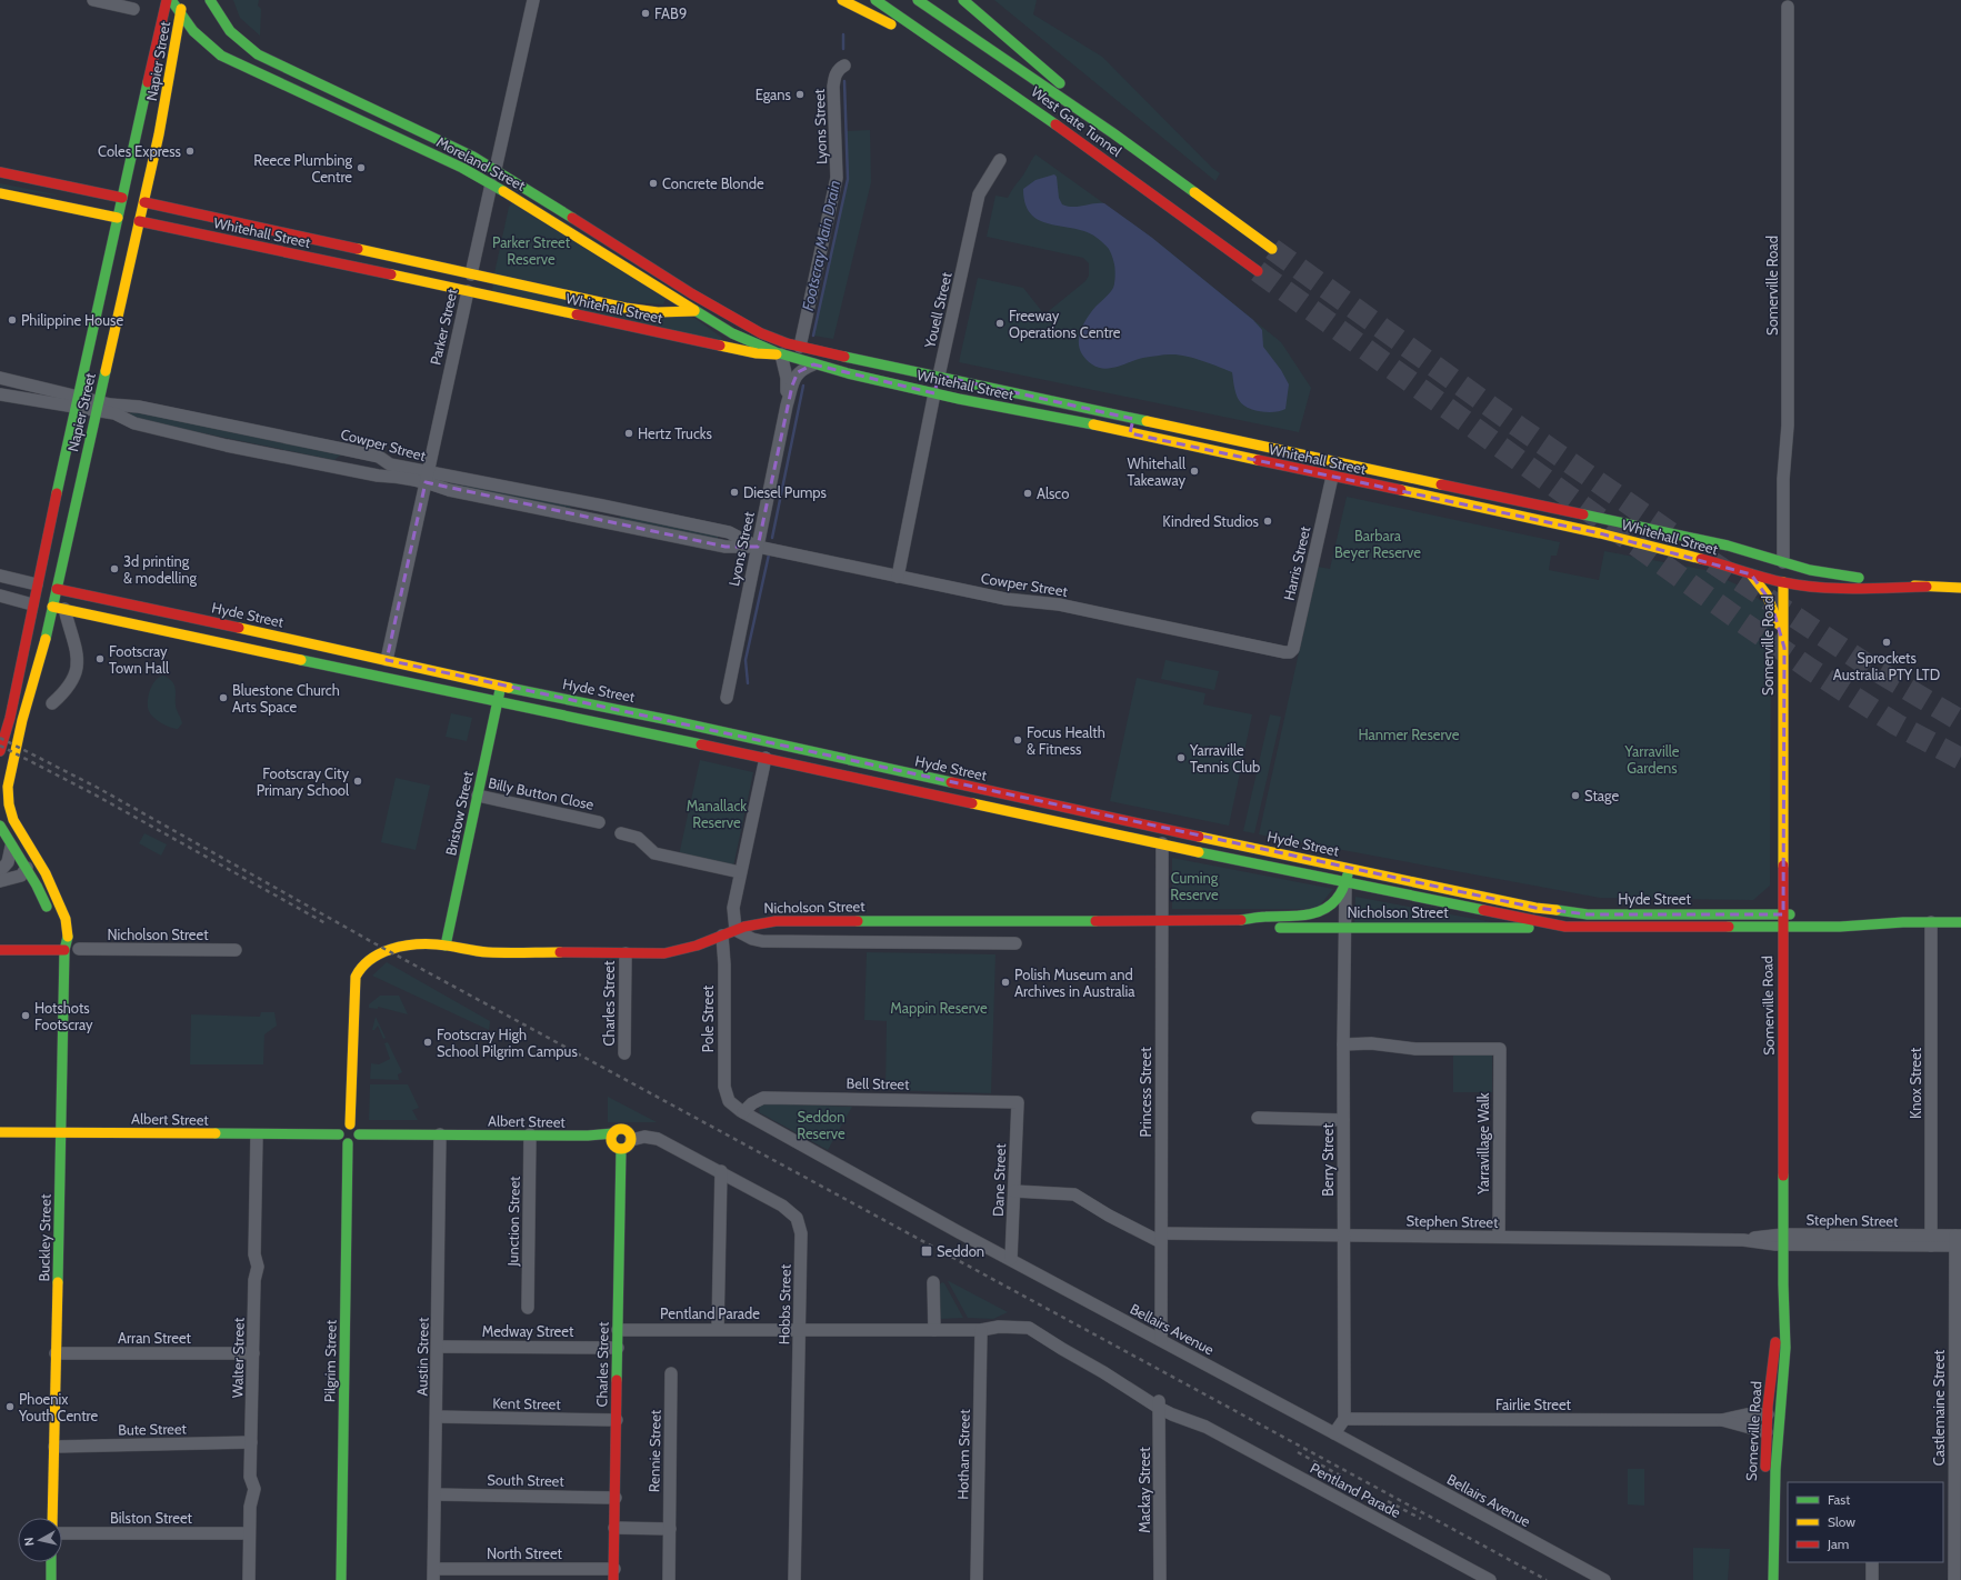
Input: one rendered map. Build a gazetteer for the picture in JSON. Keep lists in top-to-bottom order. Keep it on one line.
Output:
{"streets":{"main road":["Napier Street","West Gate Tunnel","Moreland Street","Whitehall Street","Somerville Road","Youell Street","Parker Street","Hyde Street","Bristow Street","Nicholson Street","Charles Street","Albert Street","Buckley Street","Pilgrim Street"],"street":["Lyons Street","Cowper Street","Harris Street","Billy Button Close","Pole Street","Bell Street","Knox Street","Princess Street","Yarravillage Walk","Berry Street","Dane Street","Stephen Street","Junction Street","Hobbs Street","Pentland Parade","Bellairs Avenue","Medway Street","Arran Street","Austin Street","Walter Street","Kent Street","Fairlie Street","Castlemaine Street","Bute Street","Rennie Street","Hotham Street","South Street","Mackay Street","Bilston Street","North Street"]},"crossings":[["Napier Street","Moreland Street"],["Napier Street","Whitehall Street"],["Napier Street","Cowper Street"],["Napier Street","Hyde Street"],["Napier Street","Buckley Street"],["Lyons Street","Moreland Street"],["Lyons Street","Whitehall Street"],["Lyons Street","Cowper Street"],["Moreland Street","Whitehall Street"],["Moreland Street","Parker Street"],["Whitehall Street","Somerville Road"],["Whitehall Street","Youell Street"],["Whitehall Street","Parker Street"],["Whitehall Street","Harris Street"],["Somerville Road","Hyde Street"],["Somerville Road","Stephen Street"],["Somerville Road","Fairlie Street"],["Youell Street","Cowper Street"],["Parker Street","Cowper Street"],["Parker Street","Hyde Street"],["Cowper Street","Harris Street"],["Hyde Street","Bristow Street"],["Hyde Street","Nicholson Street"],["Hyde Street","Knox Street"],["Hyde Street","Princess Street"],["Hyde Street","Berry Street"],["Billy Button Close","Bristow Street"],["Bristow Street","Nicholson Street"],["Nicholson Street","Charles Street"],["Nicholson Street","Pole Street"],["Nicholson Street","Princess Street"],["Nicholson Street","Albert Street"],["Nicholson Street","Berry Street"],["Nicholson Street","Pilgrim Street"],["Charles Street","Albert Street"],["Charles Street","Hobbs Street"],["Charles Street","Pentland Parade"],["Charles Street","Medway Street"],["Charles Street","Kent Street"],["Charles Street","South Street"],["Charles Street","North Street"],["Pole Street","Bellairs Avenue"],["Bell Street","Dane Street"],["Bell Street","Bellairs Avenue"],["Knox Street","Stephen Street"],["Princess Street","Stephen Street"],["Princess Street","Bellairs Avenue"],["Albert Street","Junction Street"],["Albert Street","Buckley Street"],["Albert Street","Hobbs Street"],["Albert Street","Austin Street"],["Albert Street","Walter Street"],["Albert Street","Pilgrim Street"],["Yarravillage Walk","Berry Street"],["Yarravillage Walk","Stephen Street"],["Berry Street","Stephen Street"],["Berry Street","Fairlie Street"],["Dane Street","Stephen Street"],["Dane Street","Bellairs Avenue"],["Stephen Street","Castlemaine Street"],["Buckley Street","Arran Street"],["Buckley Street","Bute Street"],["Hobbs Street","Pentland Parade"],["Pentland Parade","Hotham Street"],["Pentland Parade","Mackay Street"],["Medway Street","Austin Street"],["Arran Street","Walter Street"],["Austin Street","Kent Street"],["Austin Street","South Street"],["Austin Street","North Street"],["Walter Street","Bute Street"],["Walter Street","Bilston Street"]],"water":["Footscray Main Drain"],"parks":["Parker Street Reserve","Barbara Beyer Reserve","Hanmer Reserve","Yarraville Gardens","Manallack Reserve","Cuming Reserve","Mappin Reserve","Seddon Reserve"],"places":{"other":["FAB9","Egans","Coles Express","Reece Plumbing Centre","Concrete Blonde","Philippine House","Freeway Operations Centre","Hertz Trucks","Whitehall Takeaway","Diesel Pumps","Alsco","Kindred Studios","3d printing & modelling","Sprockets Australia PTY LTD","Footscray Town Hall","Bluestone Church Arts Space","Focus Health & Fitness","Yarraville Tennis Club","Footscray City Primary School","Stage","Polish Museum and Archives in Australia","Hotshots Footscray","Footscray High School Pilgrim Campus","Phoenix Youth Centre"],"transit":["Seddon"]},"legend":["Fast","Slow","Jam"],"north":"left"}
